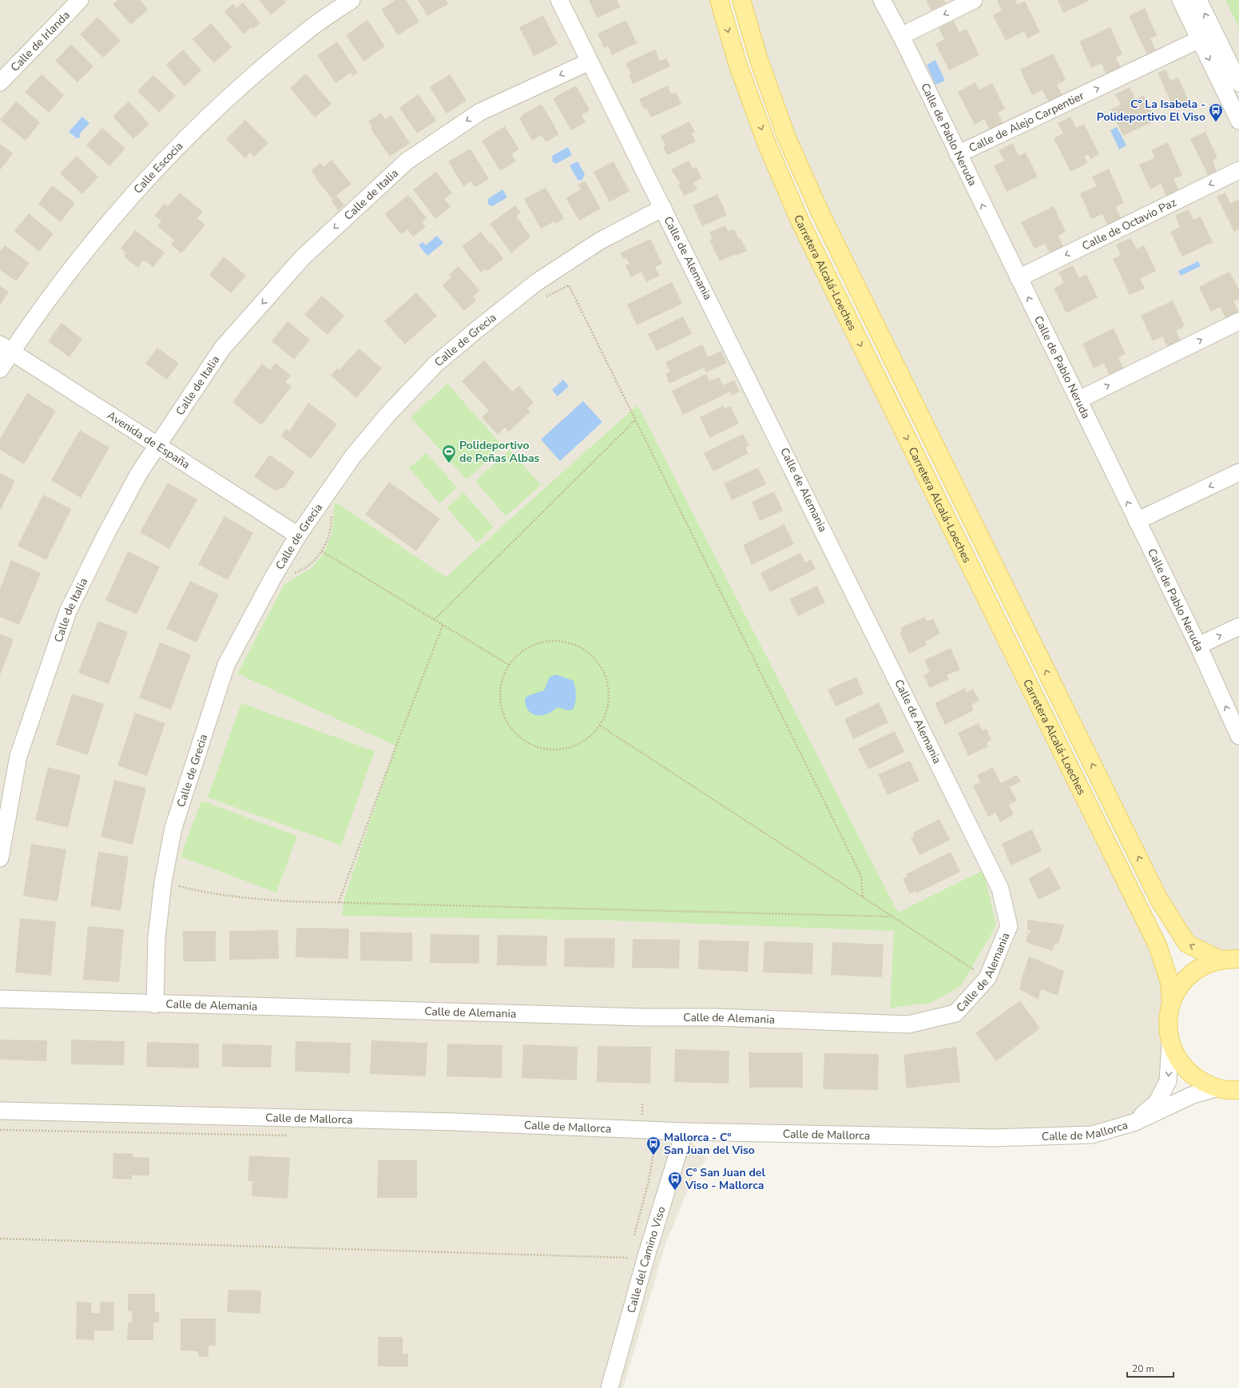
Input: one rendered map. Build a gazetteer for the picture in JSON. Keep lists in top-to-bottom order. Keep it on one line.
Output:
{"streets":{"main road":["Carretera Alcalá-Loeches"],"street":["Calle de Irlanda","Calle de Alejo Carpentier","Calle de Pablo Neruda","Calle Escocia","Calle de Italia","Calle de Octavio Paz","Calle de Alemania","Calle de Grecia","Avenida de España","Calle de Mallorca","Calle del Camino Viso"]},"crossings":[["Calle de Alejo Carpentier","Calle de Pablo Neruda"],["Calle de Pablo Neruda","Calle de Octavio Paz"],["Calle Escocia","Avenida de España"],["Calle de Italia","Calle de Alemania"],["Calle de Italia","Avenida de España"],["Calle de Alemania","Calle de Grecia"],["Calle de Grecia","Avenida de España"],["Calle de Mallorca","Calle del Camino Viso"]],"one_way":["Calle de Alejo Carpentier","Calle de Pablo Neruda","Calle de Italia"],"places":{"bus stop":["Cº La Isabela - Polideportivo El Viso","Mallorca - Cº San Juan del Viso","Cº San Juan del Viso - Mallorca"],"sports":["Polideportivo de Peñas Albas"]},"scale_bar":"20 m"}
